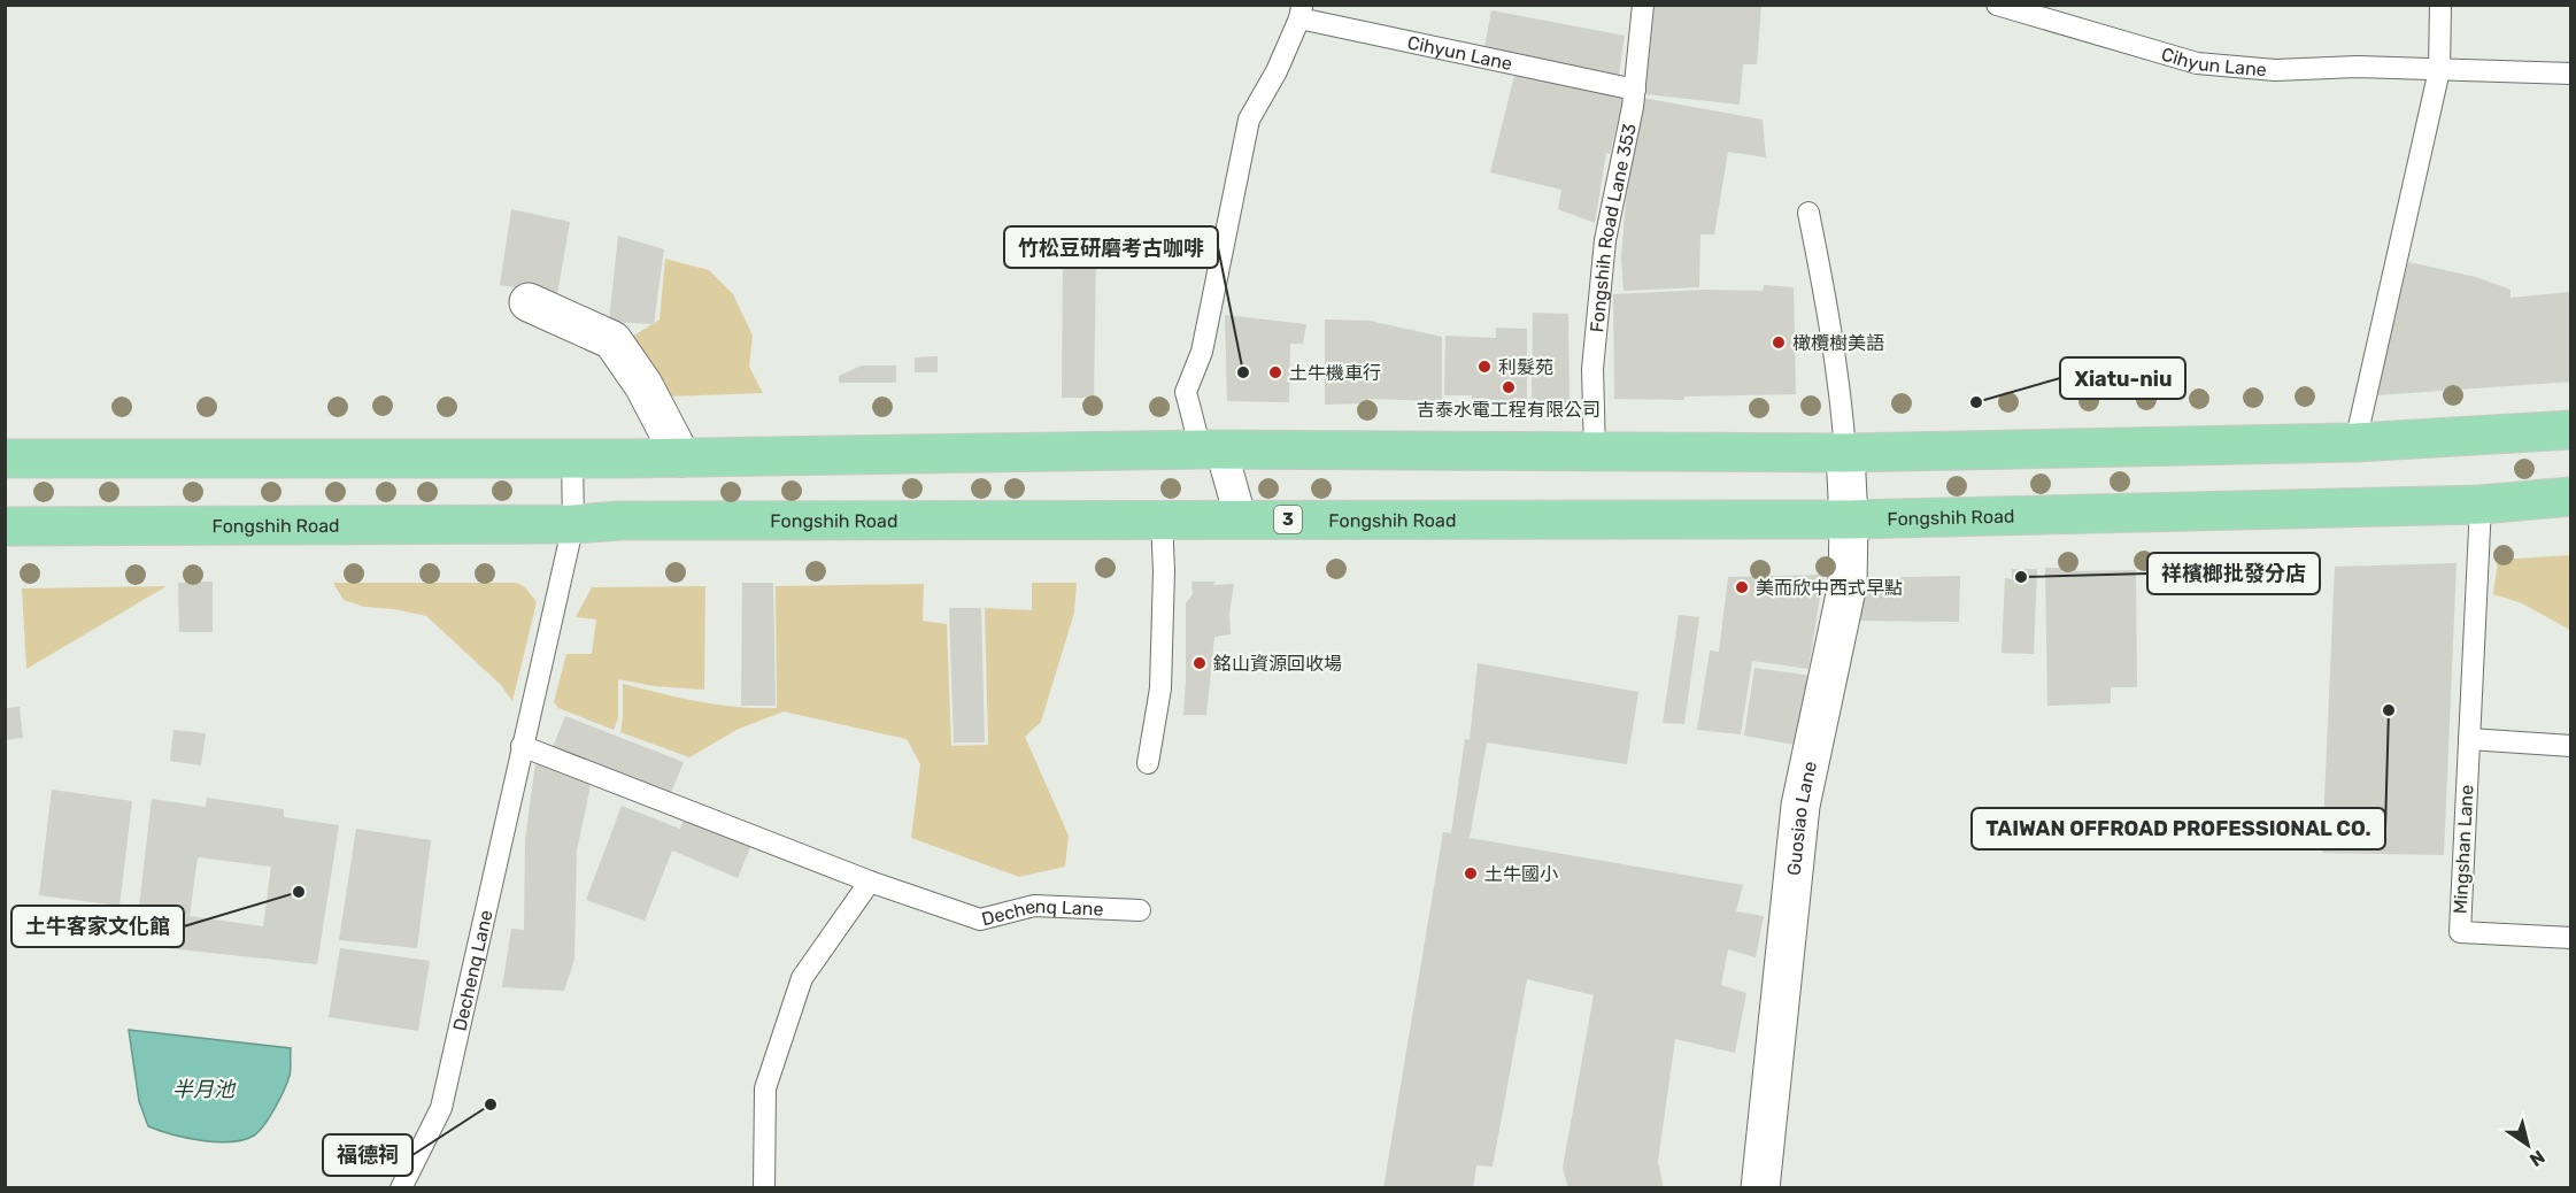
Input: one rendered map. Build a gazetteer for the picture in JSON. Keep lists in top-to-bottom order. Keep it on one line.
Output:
{"streets":{"main road":["Fongshih Road","3"],"street":["Guosiao Lane"],"lane":["Cihyun Lane","Fongshih Road Lane 353","Mingshan Lane","Dechenq Lane"]},"crossings":[["Cihyun Lane","Fongshih Road Lane 353"],["Fongshih Road","Guosiao Lane"],["Fongshih Road","Mingshan Lane"],["Fongshih Road","Dechenq Lane"]],"water":["半月池"],"places":["橄欖樹美語","利髮苑","竹松豆研磨考古咖啡","土牛機車行","吉泰水電工程有限公司","Xiatu-niu","祥檳榔批發分店","美而欣中西式早點","銘山資源回收場","TAIWAN OFFROAD PROFESSIONAL CO.","土牛國小","土牛客家文化館","福德祠"],"north":"bottom right"}
